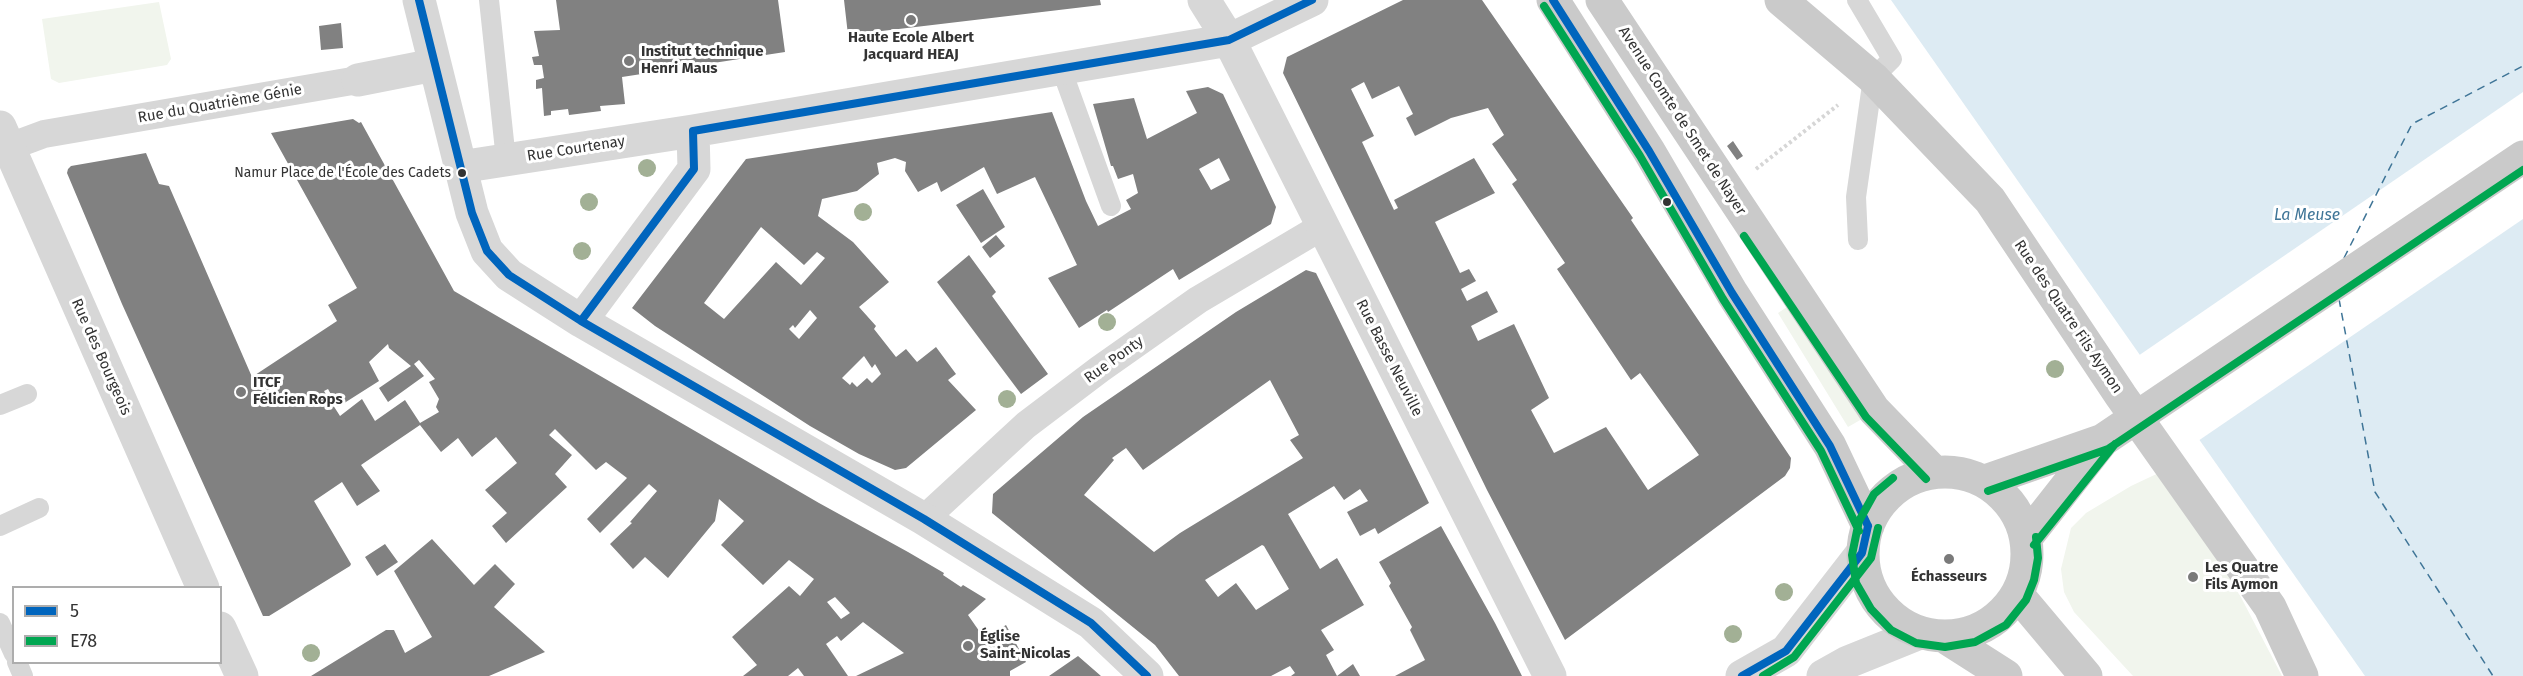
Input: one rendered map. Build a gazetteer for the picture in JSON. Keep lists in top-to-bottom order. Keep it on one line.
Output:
{"streets":{"main road":["Avenue Comte de Smet de Nayer","Rue des Quatre Fils Aymon"],"street":["Rue du Quatrième Génie","Rue Courtenay","Rue des Bourgeois","Rue Basse Neuville","Rue Ponty"]},"crossings":[["Rue du Quatrième Génie","Rue des Bourgeois"],["Rue Courtenay","Rue Basse Neuville"],["Rue Basse Neuville","Rue Ponty"]],"water":["La Meuse"],"places":["Haute Ecole Albert Jacquard HEAJ","Institut technique Henri Maus","Namur Place de l'École des Cadets","ITCF Félicien Rops","Échasseurs","Les Quatre Fils Aymon","Église Saint-Nicolas"],"lines":["transit line 5","transit line E78"],"legend":["5","E78"]}
